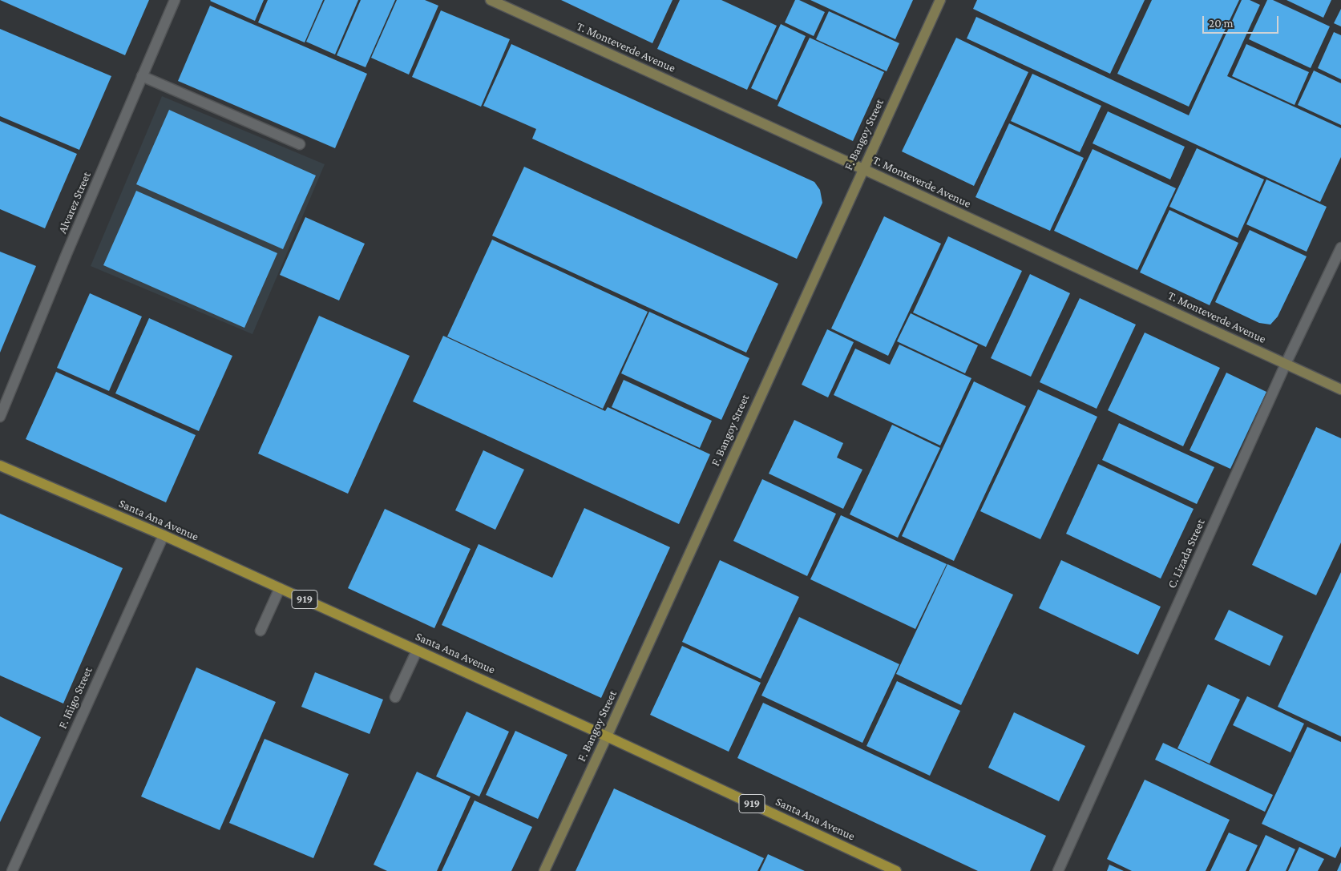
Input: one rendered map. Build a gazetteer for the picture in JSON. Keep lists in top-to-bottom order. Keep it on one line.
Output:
{"streets":{"main road":["Santa Ana Avenue","919"],"street":["T. Monteverde Avenue","F. Bangoy Street","Alvarez Street","C. Lizada Street","F. Iñigo Street"]},"crossings":[["T. Monteverde Avenue","F. Bangoy Street"],["T. Monteverde Avenue","C. Lizada Street"],["F. Bangoy Street","Santa Ana Avenue"],["Santa Ana Avenue","F. Iñigo Street"]],"scale_bar":"20 m"}
